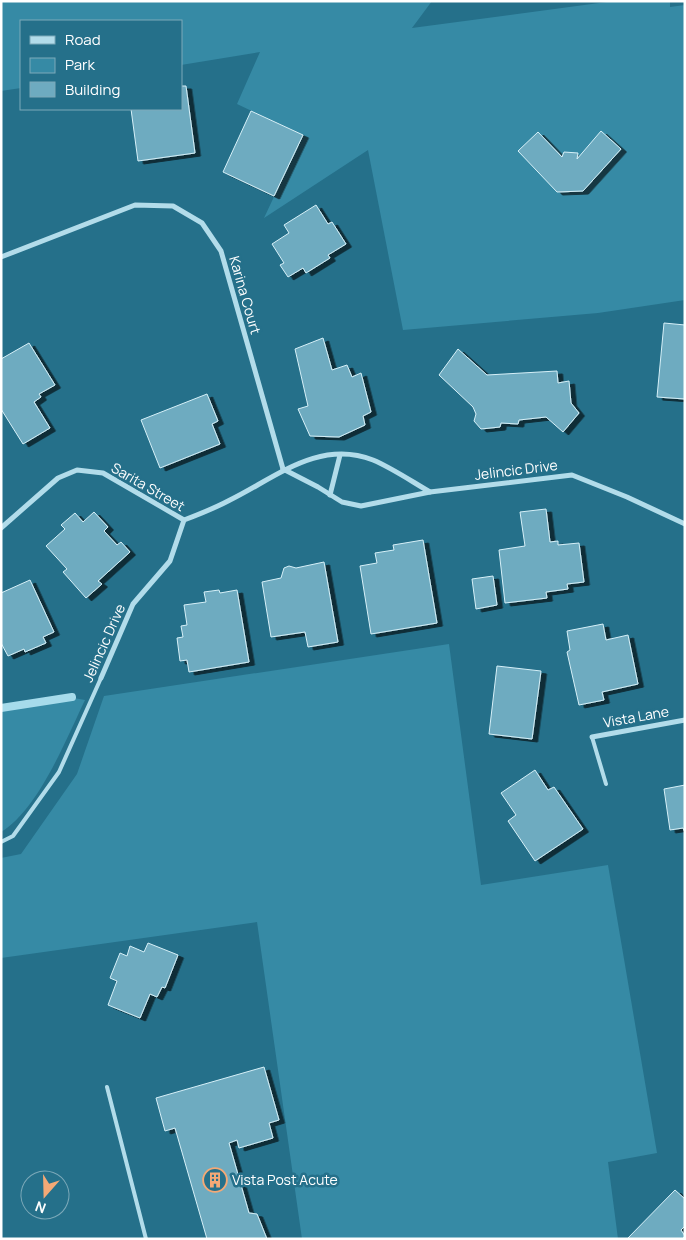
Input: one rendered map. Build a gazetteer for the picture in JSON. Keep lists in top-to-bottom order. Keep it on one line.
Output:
{"streets":{"street":["Karina Court","Jelincic Drive","Sarita Street","Vista Lane"]},"crossings":[["Karina Court","Jelincic Drive"],["Jelincic Drive","Sarita Street"]],"places":{"building":["Vista Post Acute"]},"legend":["Road","Park","Building"],"north":"bottom"}
